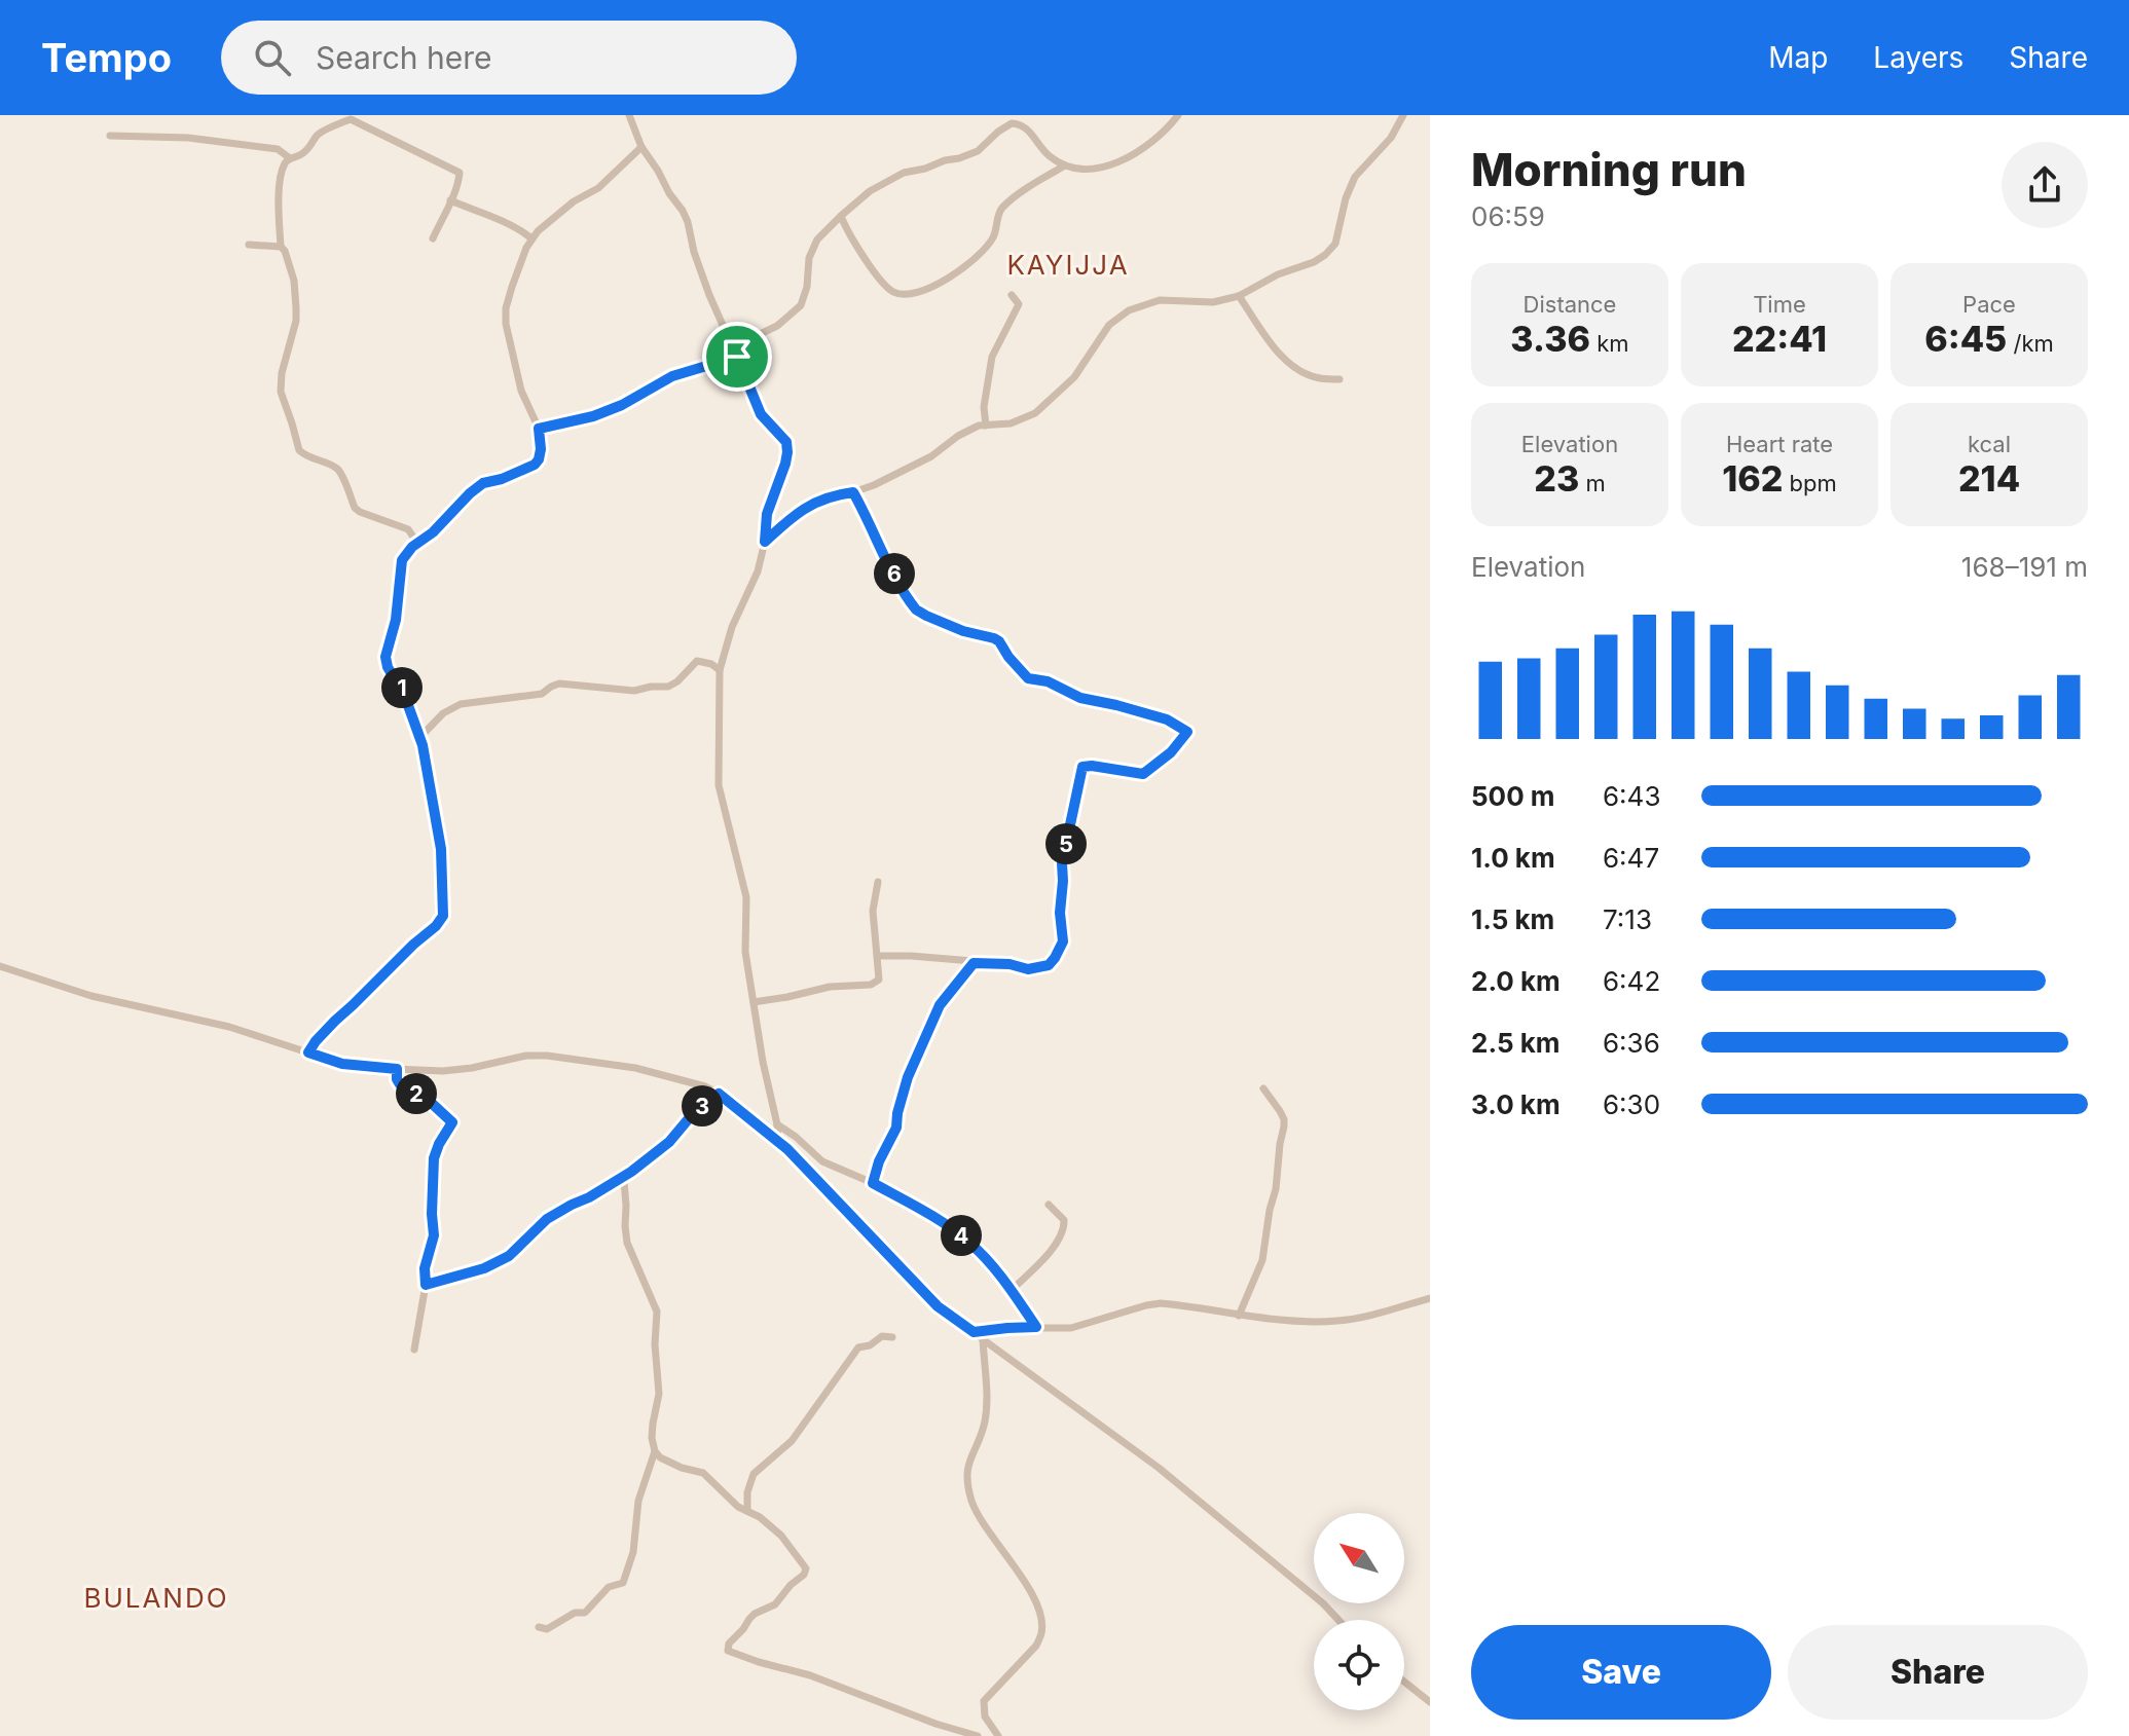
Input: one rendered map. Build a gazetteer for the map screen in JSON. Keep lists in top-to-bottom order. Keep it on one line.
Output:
{"districts":["KAYIJJA","BULANDO"],"north":"top left","page":{"header":"Tempo","search":"Search here","nav":["Map","Layers","Share"],"heading":["Morning run","06:59"],"stats":[["Distance","3.36 km"],["Time","22:41"],["Pace","6:45 /km"],["Elevation","23 m"],["Heart rate","162 bpm"],["kcal","214"]],"chart":["Elevation","168–191 m"],"pins":["6","1","5","2","3","4"],"list":[{"name":"500 m","note":"6:43"},{"name":"1.0 km","note":"6:47"},{"name":"1.5 km","note":"7:13"},{"name":"2.0 km","note":"6:42"},{"name":"2.5 km","note":"6:36"},{"name":"3.0 km","note":"6:30"}],"buttons":["Save","Share"]}}
